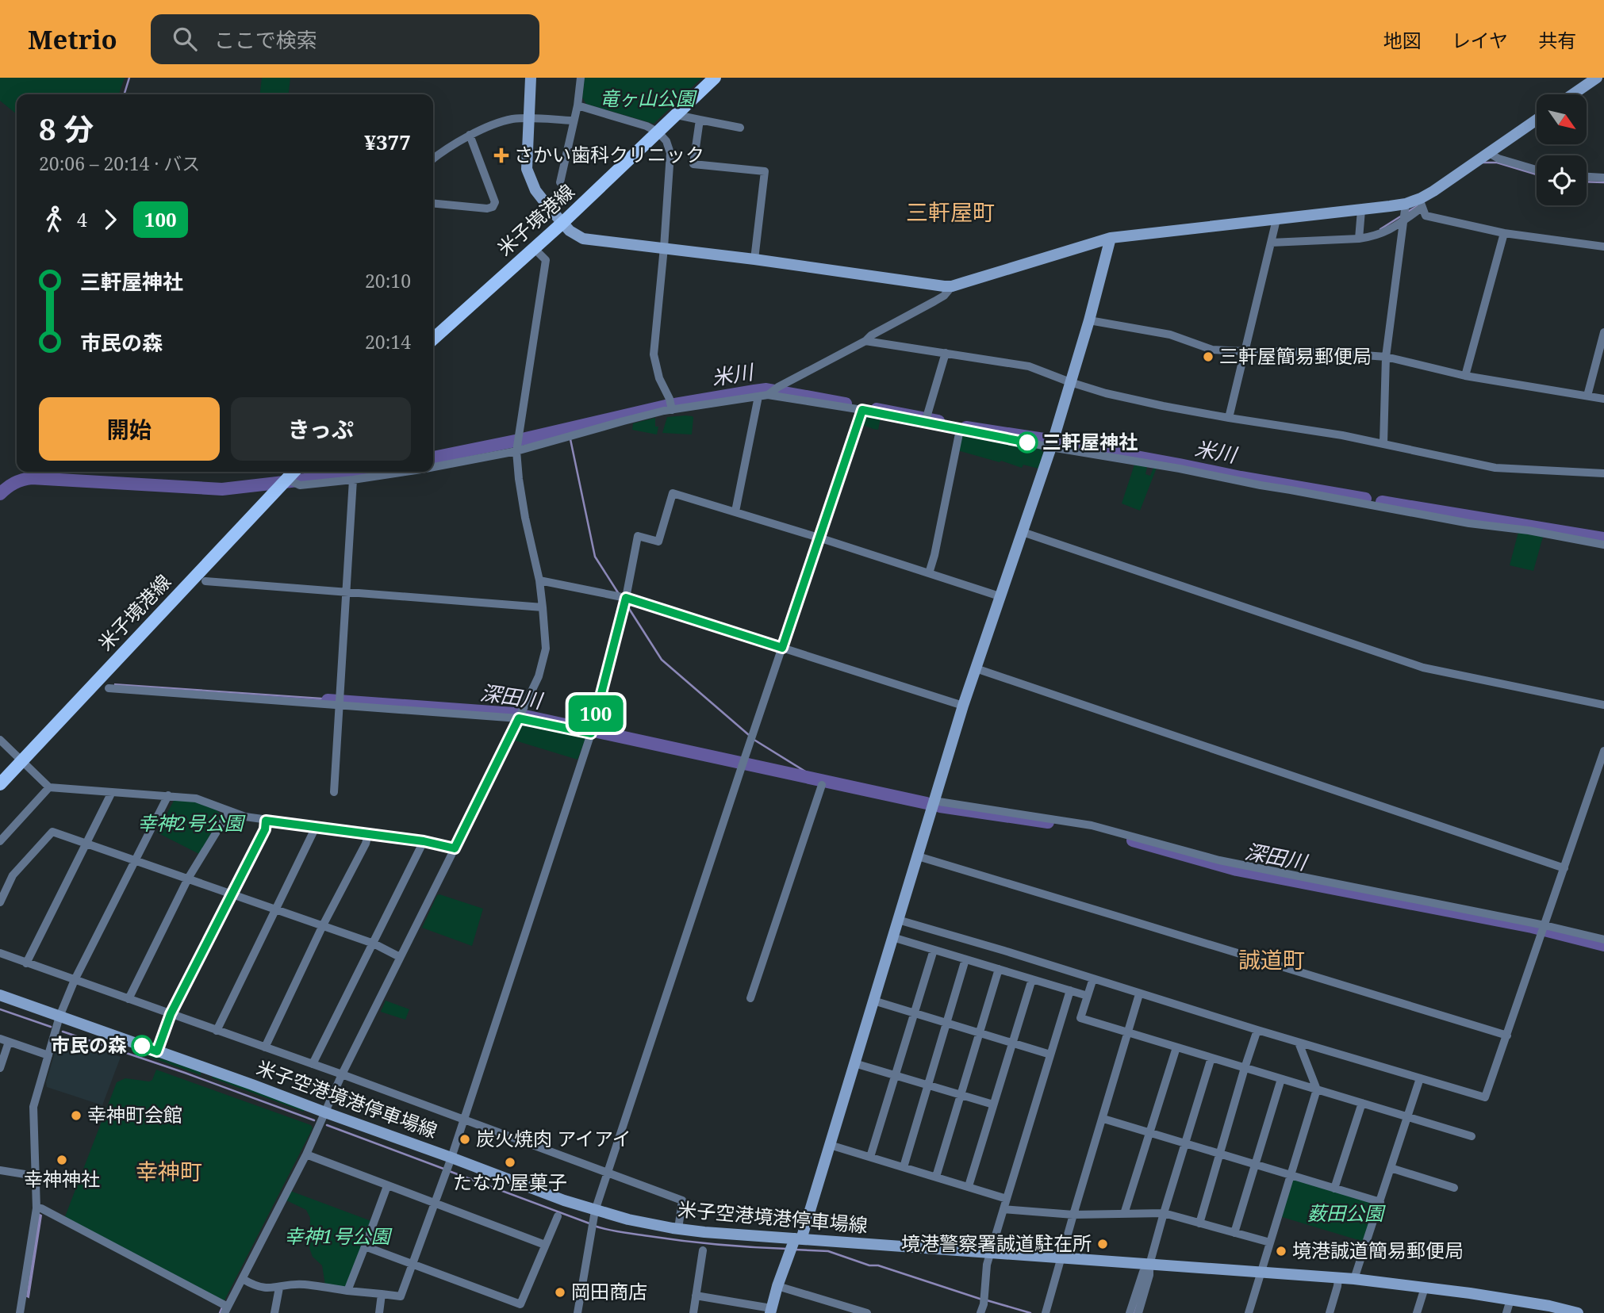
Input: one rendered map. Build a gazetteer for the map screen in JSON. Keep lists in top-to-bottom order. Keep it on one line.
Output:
{"streets":{"main road":["米子境港線"],"street":["米子空港境港停車場線"]},"districts":["三軒屋町","誠道町","幸神町"],"water":["米川","深田川"],"parks":["竜ヶ山公園","幸神2号公園","薮田公園","幸神1号公園"],"places":{"health":["さかい歯科クリニック"],"other":["三軒屋簡易郵便局","三軒屋神社","市民の森","幸神町会館","炭火焼肉 アイアイ","幸神神社","たなか屋菓子","境港警察署誠道駐在所","境港誠道簡易郵便局","岡田商店"]},"lines":["bus line 100"],"north":"bottom right","page":{"header":"Metrio","search":"ここで検索","nav":["地図","レイヤ","共有"],"on_map":"100","heading":["8 分","20:06 – 20:14 · バス","¥377"],"legs":["4","100"],"list":[{"name":"三軒屋神社","value":"20:10"},{"name":"市民の森","value":"20:14"}],"buttons":["開始","きっぷ"]}}
